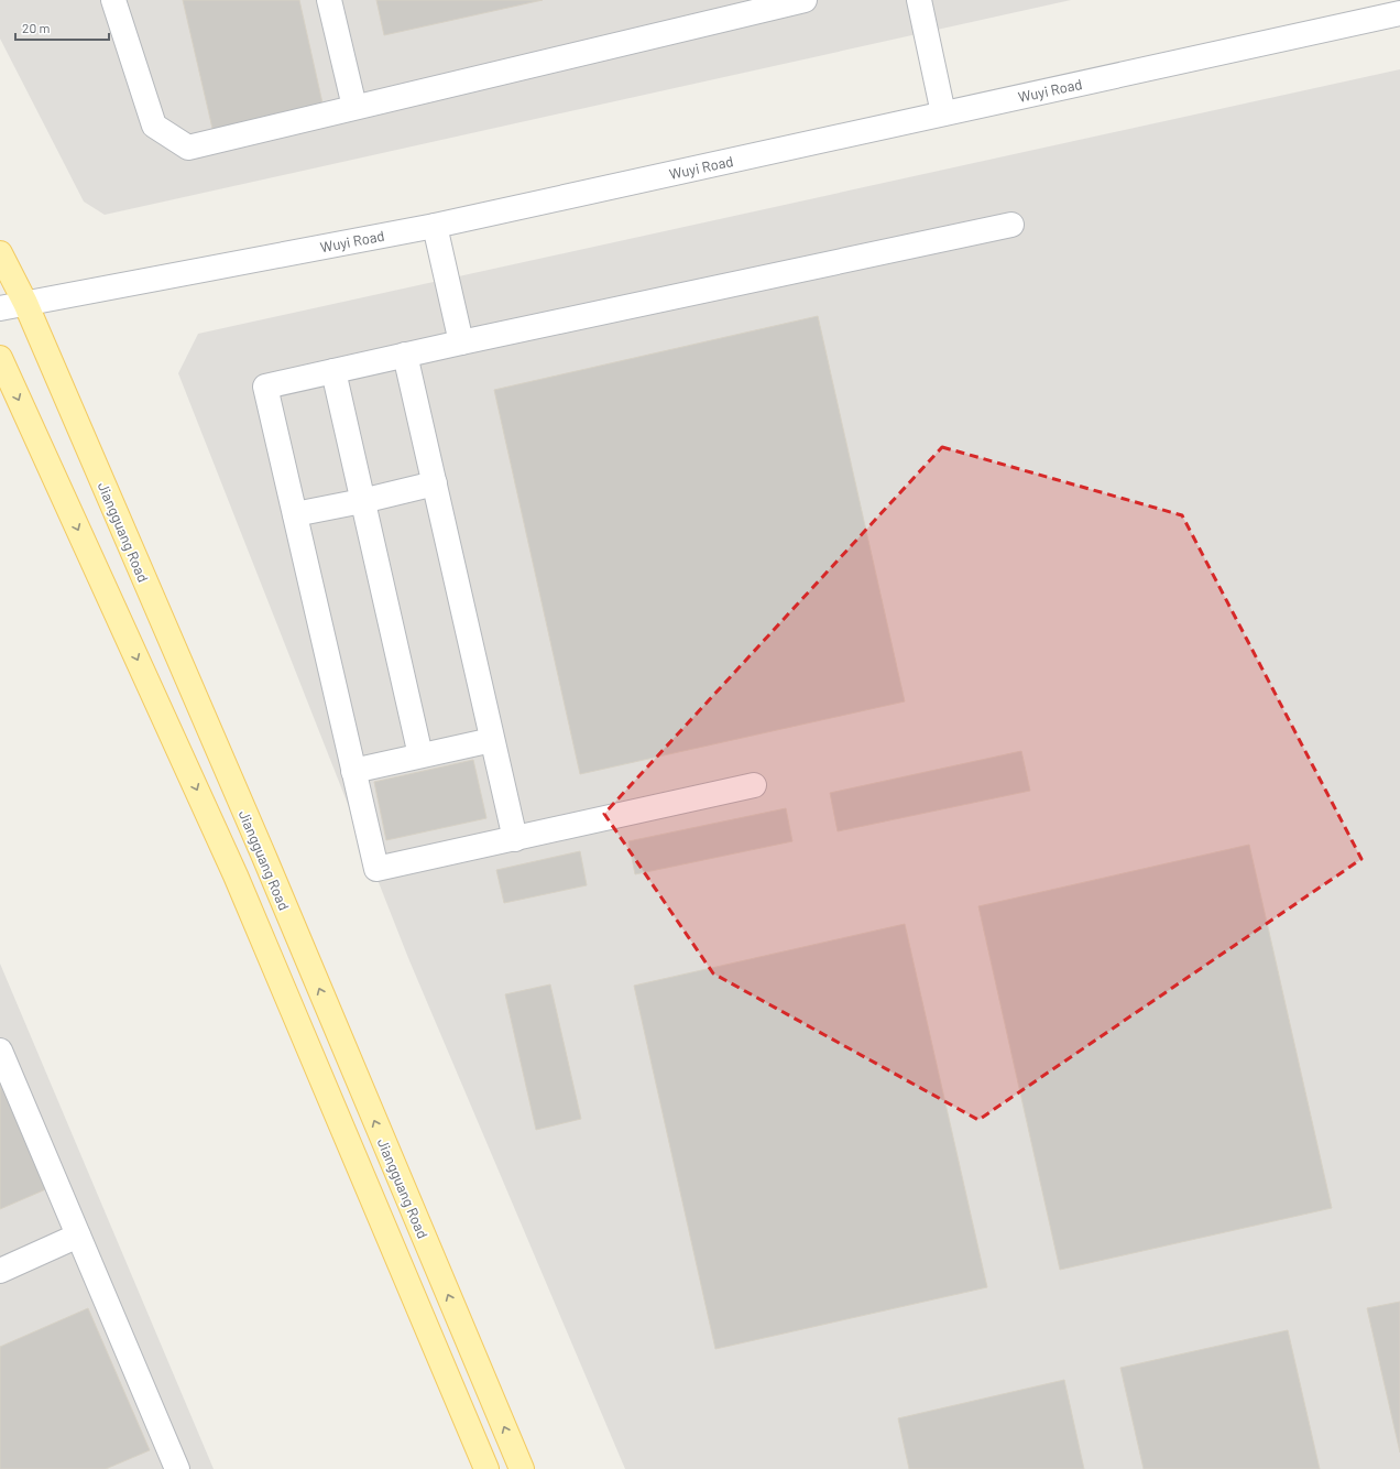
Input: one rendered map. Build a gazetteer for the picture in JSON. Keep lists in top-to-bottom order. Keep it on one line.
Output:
{"streets":{"main road":["Jiangguang Road"],"street":["Wuyi Road"]},"crossings":[["Wuyi Road","Jiangguang Road"]],"scale_bar":"20 m"}
